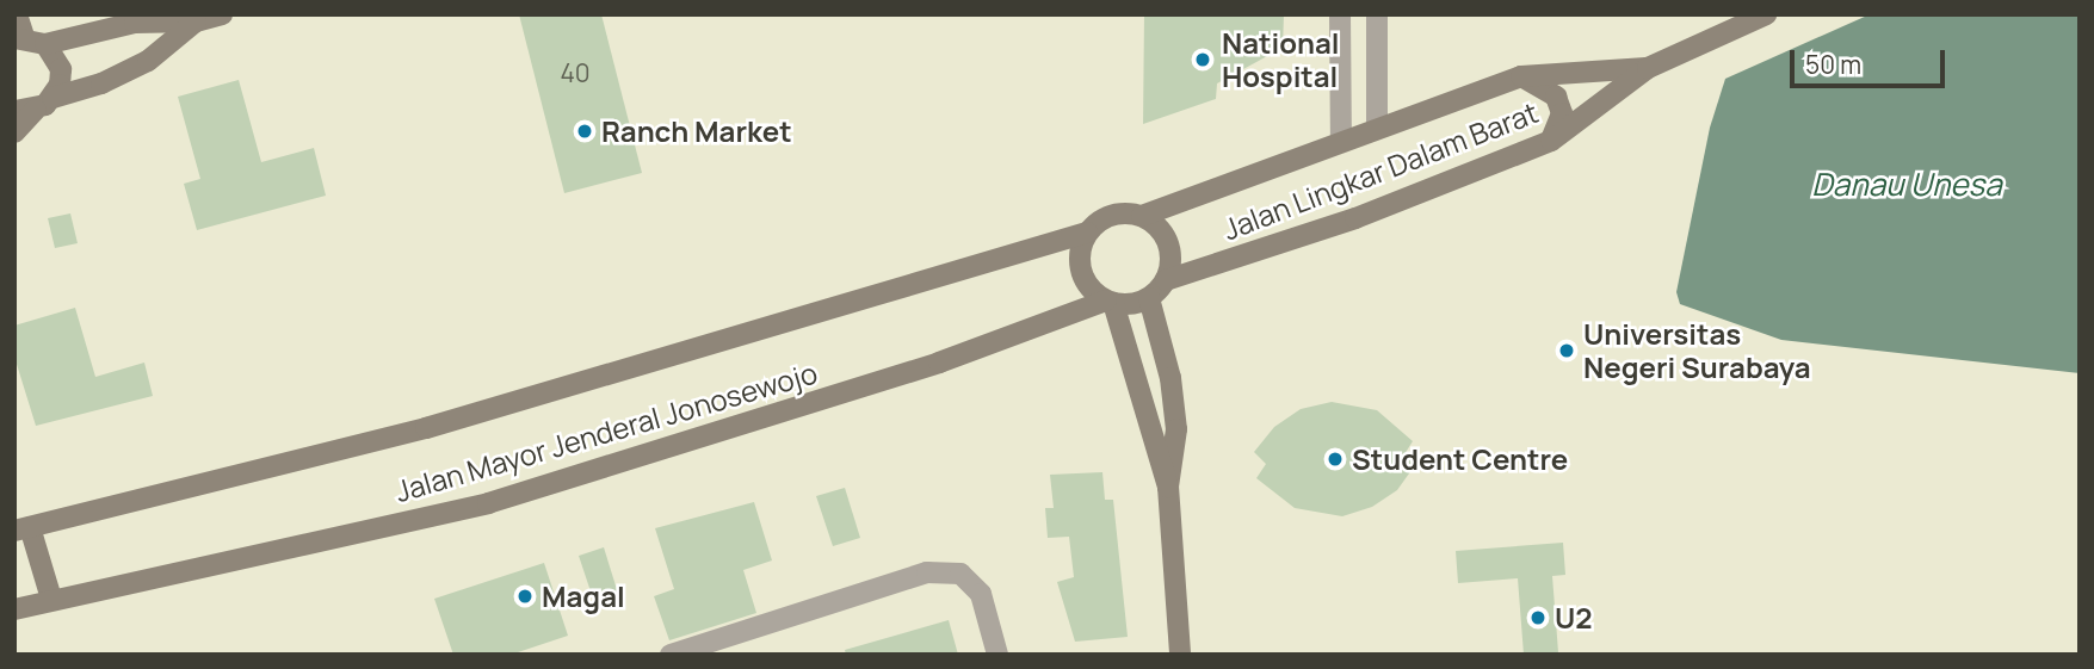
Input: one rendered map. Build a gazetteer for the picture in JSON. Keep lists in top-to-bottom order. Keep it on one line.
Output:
{"streets":{"main road":["Jalan Lingkar Dalam Barat","Jalan Mayor Jenderal Jonosewojo"]},"crossings":[["Jalan Lingkar Dalam Barat","Jalan Mayor Jenderal Jonosewojo"]],"water":["Danau Unesa"],"places":["National Hospital","Ranch Market","Universitas Negeri Surabaya","Student Centre","Magal","U2"],"house_numbers":["40"],"scale_bar":"50 m"}
